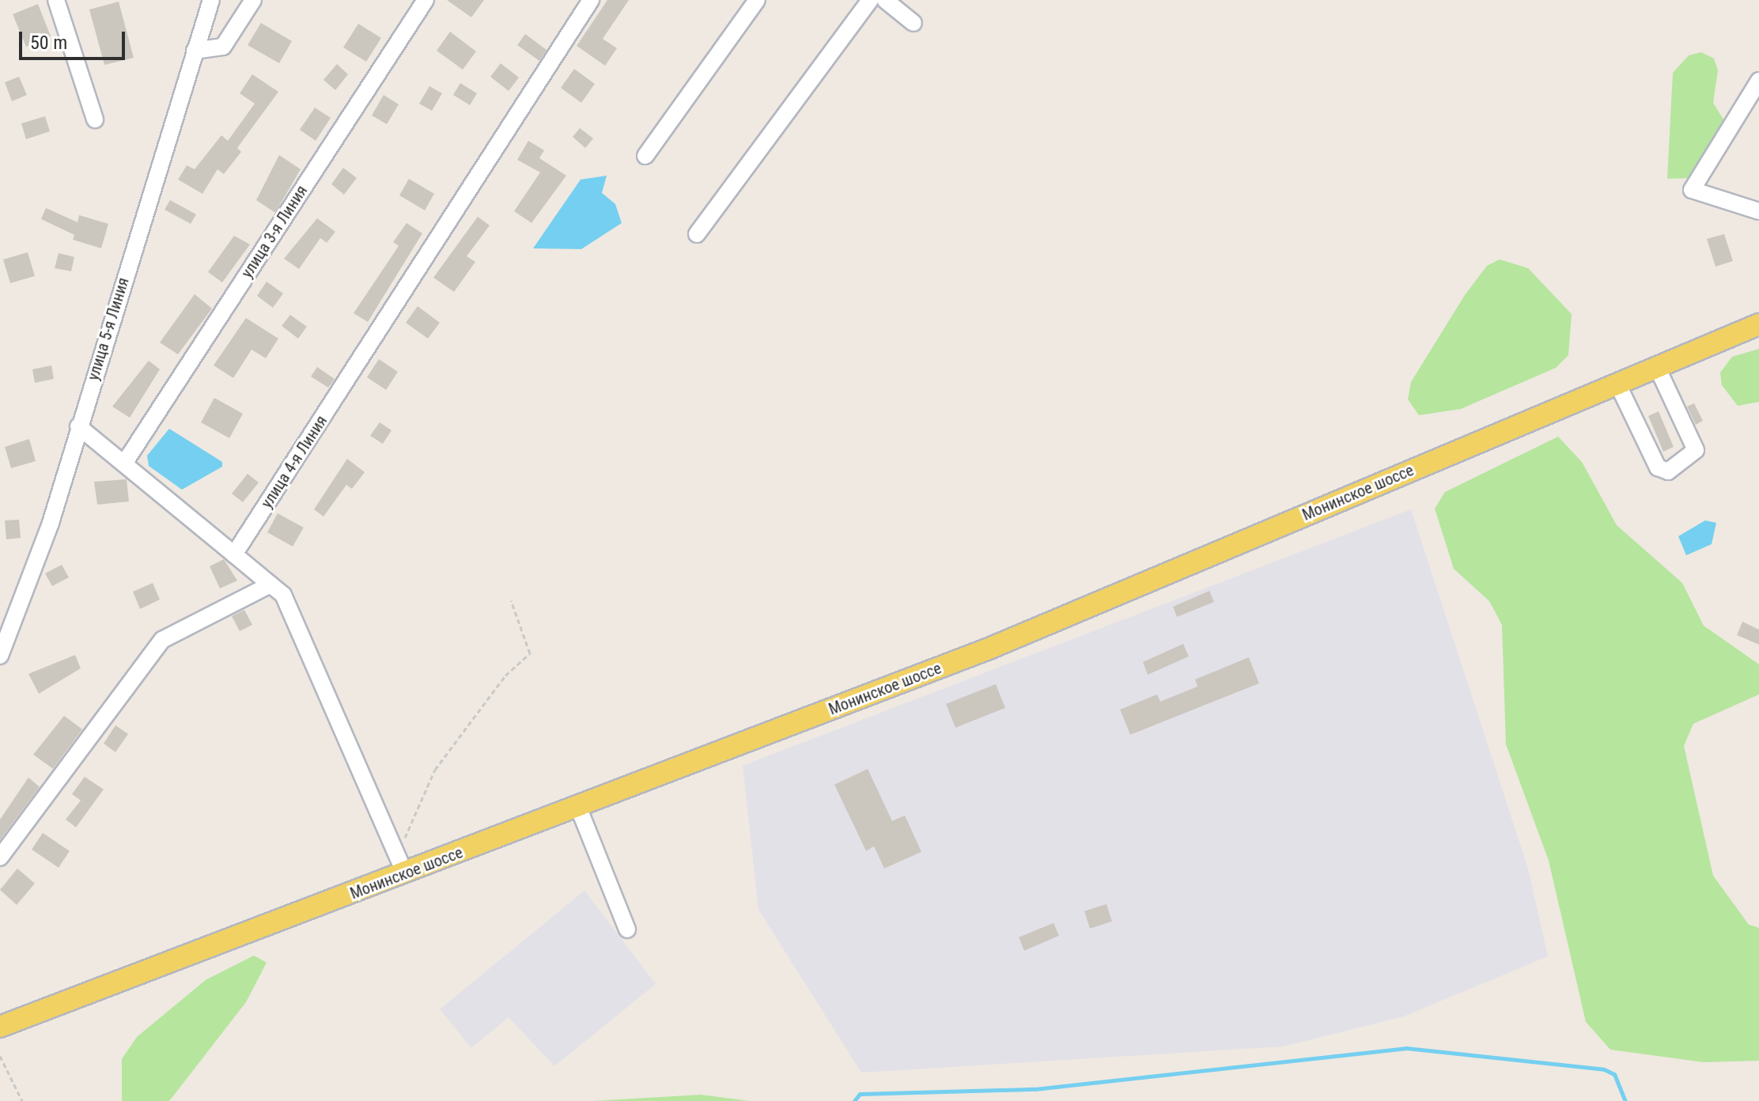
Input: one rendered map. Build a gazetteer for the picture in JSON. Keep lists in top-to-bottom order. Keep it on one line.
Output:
{"streets":{"main road":["Монинское шоссе"],"street":["улица 3-я Линия","улица 5-я Линия","улица 4-я Линия"]},"scale_bar":"50 m"}
